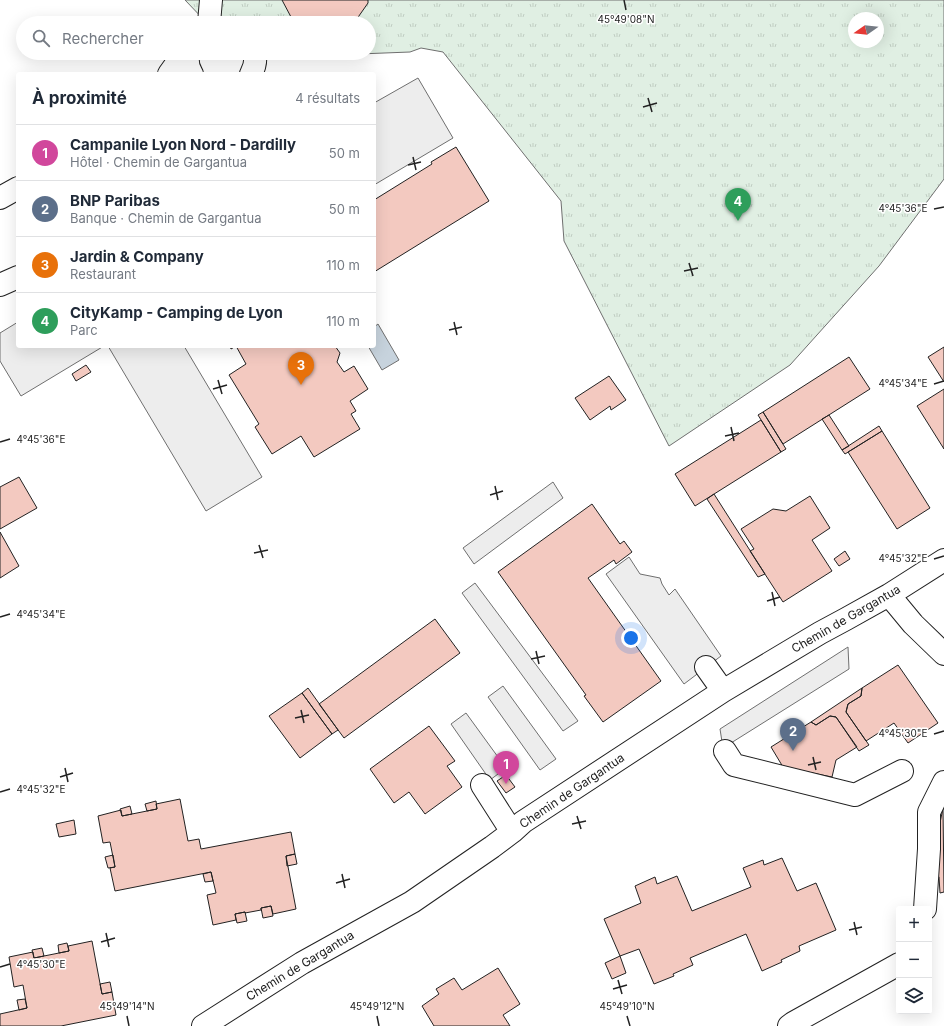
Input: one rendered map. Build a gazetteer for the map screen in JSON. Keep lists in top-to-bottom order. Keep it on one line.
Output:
{"streets":{"street":["Chemin de Gargantua"]},"north":"left","page":{"search":"Rechercher","heading":["À proximité","4 résultats"],"list":[{"mark":"1","name":"Campanile Lyon Nord - Dardilly","note":"Hôtel · Chemin de Gargantua","value":"50 m"},{"mark":"2","name":"BNP Paribas","note":"Banque · Chemin de Gargantua","value":"50 m"},{"mark":"3","name":"Jardin & Company","note":"Restaurant","value":"110 m"},{"mark":"4","name":"CityKamp - Camping de Lyon","note":"Parc","value":"110 m"}],"pins":["4","3","2","1"],"map_buttons":["+","−"]},"coordinates":["45°49'08\"N","4°45'36\"E","4°45'34\"E","4°45'32\"E","4°45'30\"E","45°49'14\"N","45°49'12\"N","45°49'10\"N"]}
